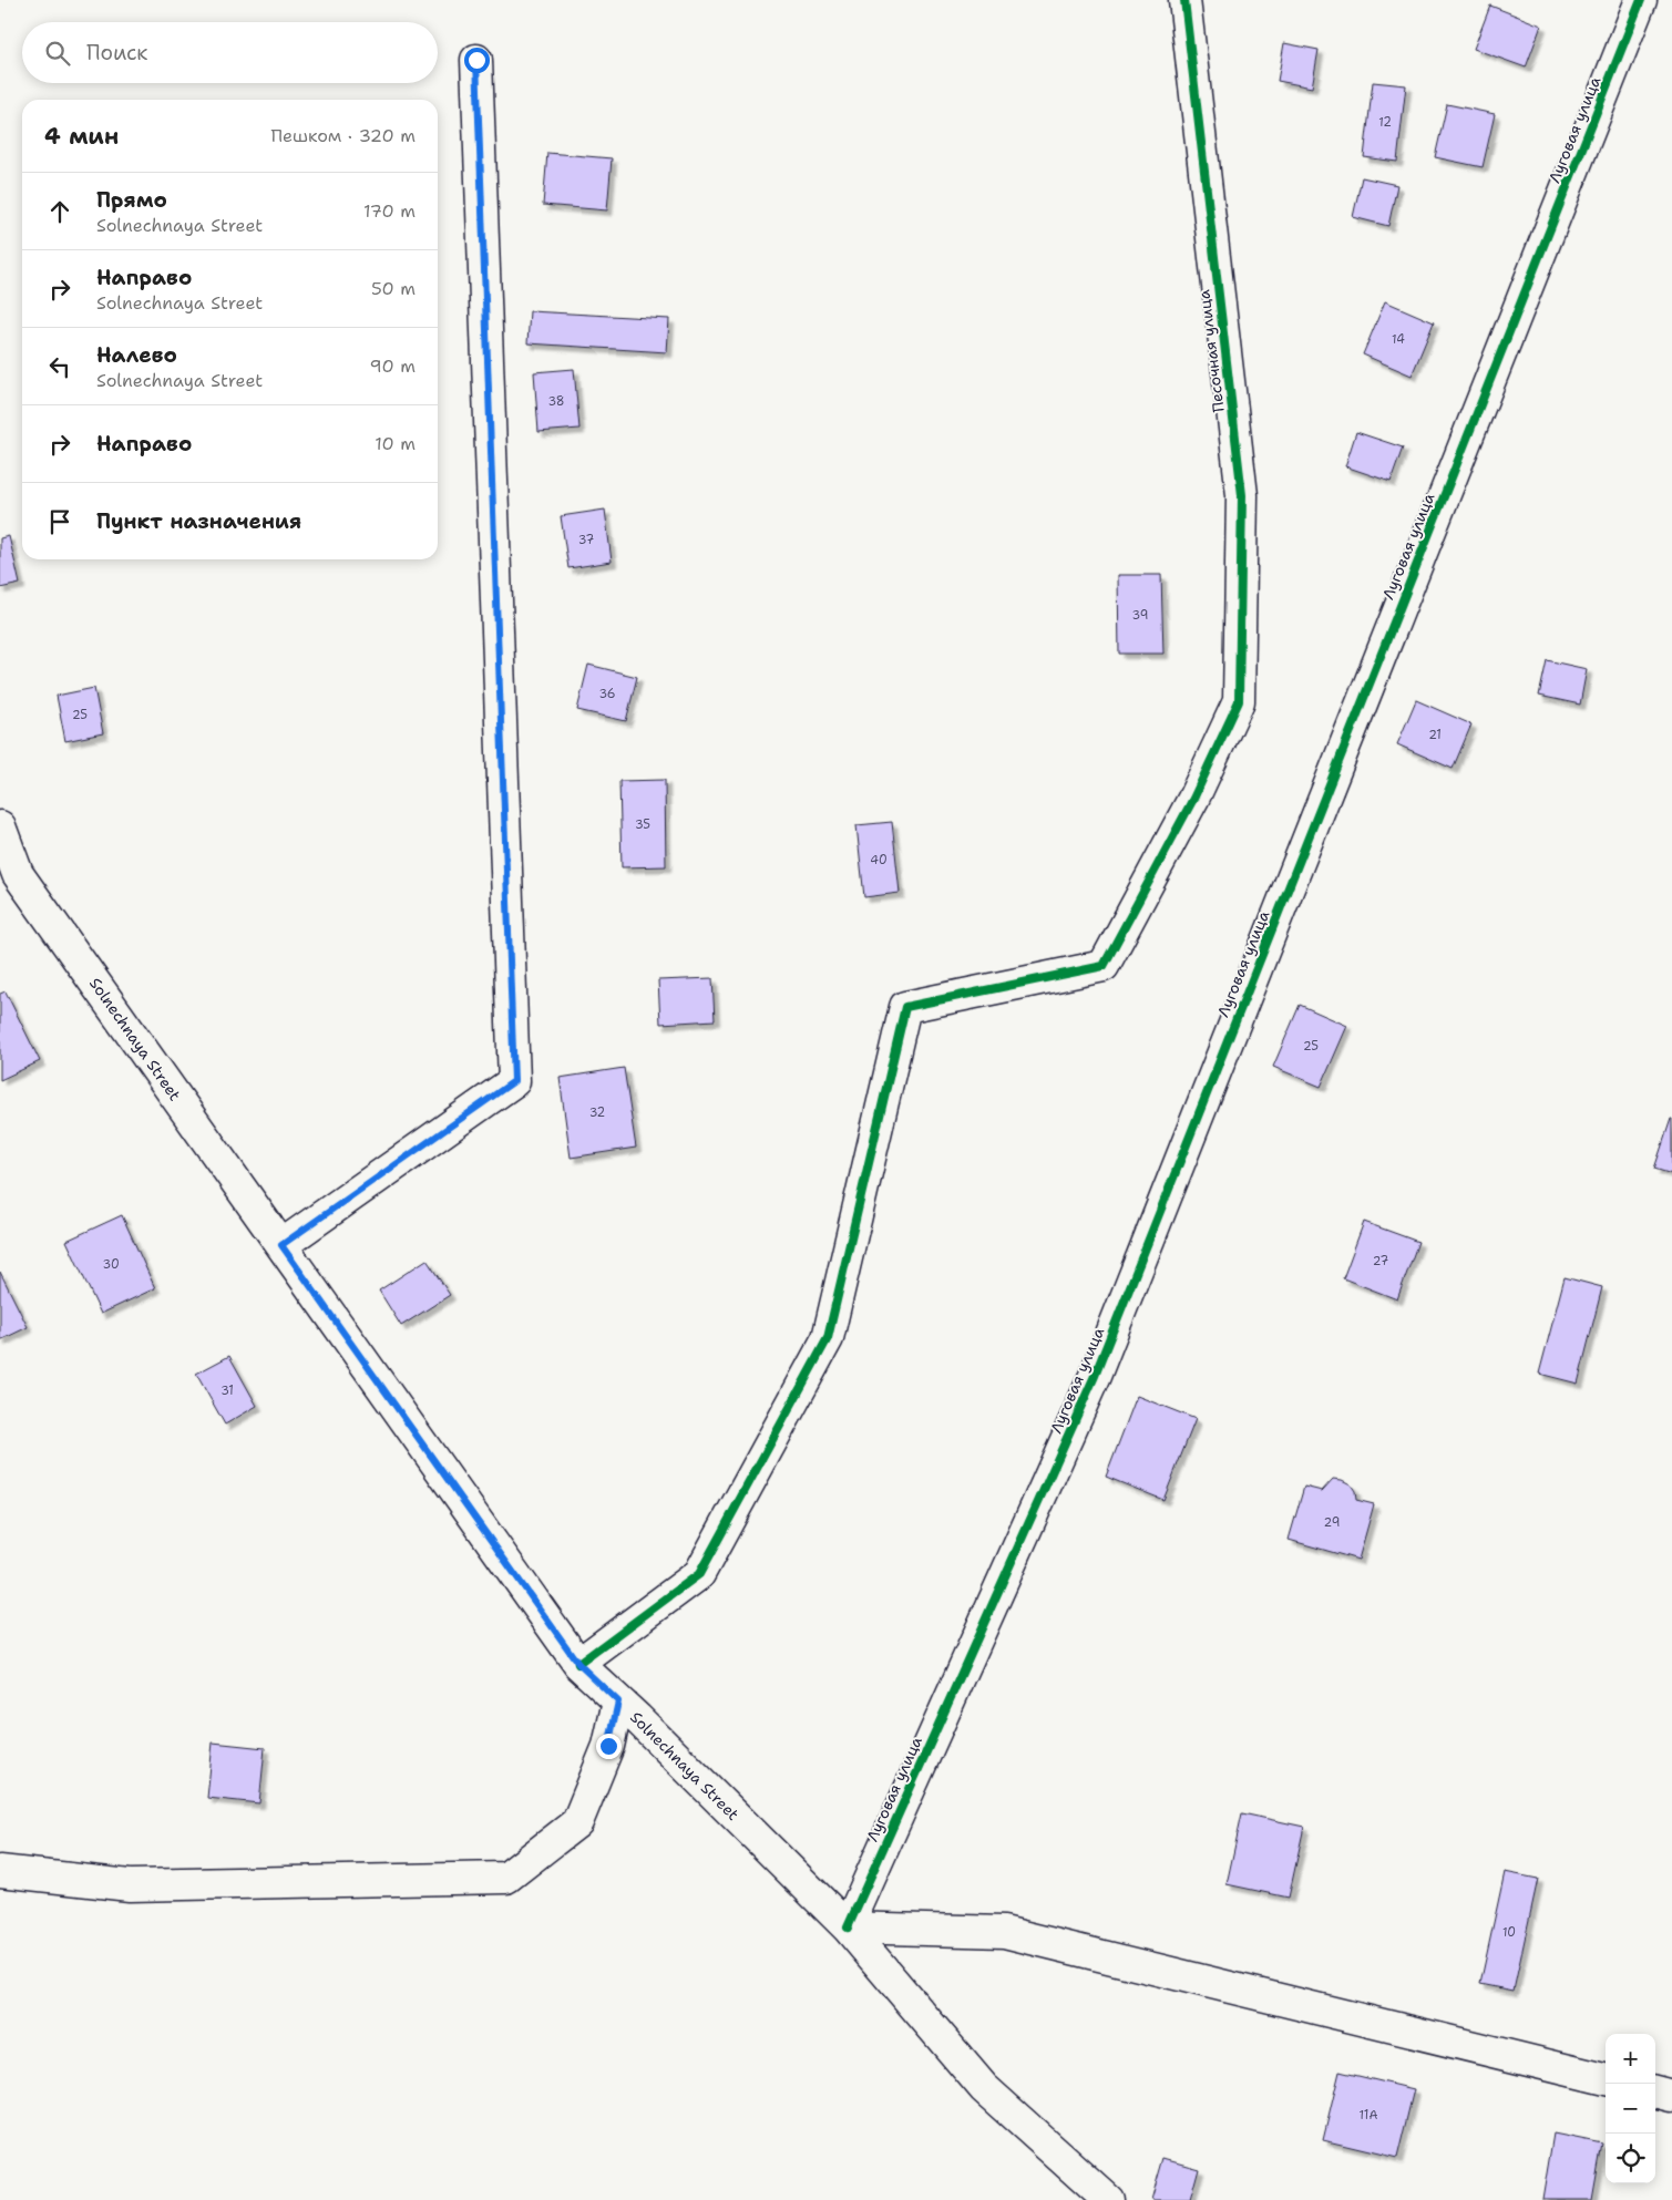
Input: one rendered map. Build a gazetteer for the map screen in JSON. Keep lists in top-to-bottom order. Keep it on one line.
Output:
{"streets":{"street":["Луговая улица","Песочная улица","Solnechnaya Street"]},"crossings":[["Луговая улица","Solnechnaya Street"],["Песочная улица","Solnechnaya Street"]],"house_numbers":["12","14","38","37","39","36","25","21","35","40","25","32","27","30","31","29","10","11А"],"page":{"search":"Поиск","heading":["4 мин","Пешком · 320 m"],"list":[["Прямо","Solnechnaya Street","170 m"],["Направо","Solnechnaya Street","50 m"],["Налево","Solnechnaya Street","90 m"],["Направо","10 m"],"Пункт назначения"],"map_buttons":["+","−"]}}
